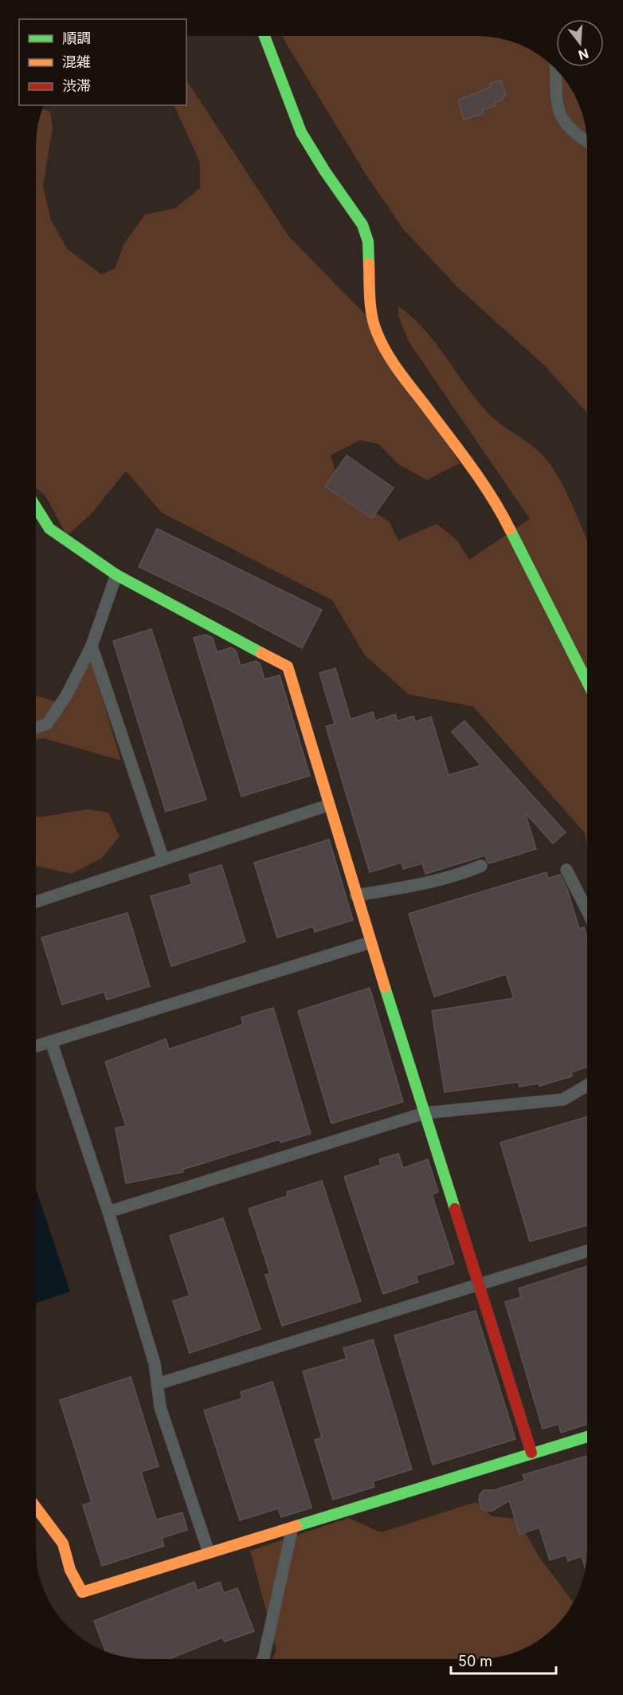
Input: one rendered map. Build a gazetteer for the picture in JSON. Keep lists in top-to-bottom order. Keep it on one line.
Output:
{"legend":["順調","混雑","渋滞"],"scale_bar":"50 m","north":"bottom"}
